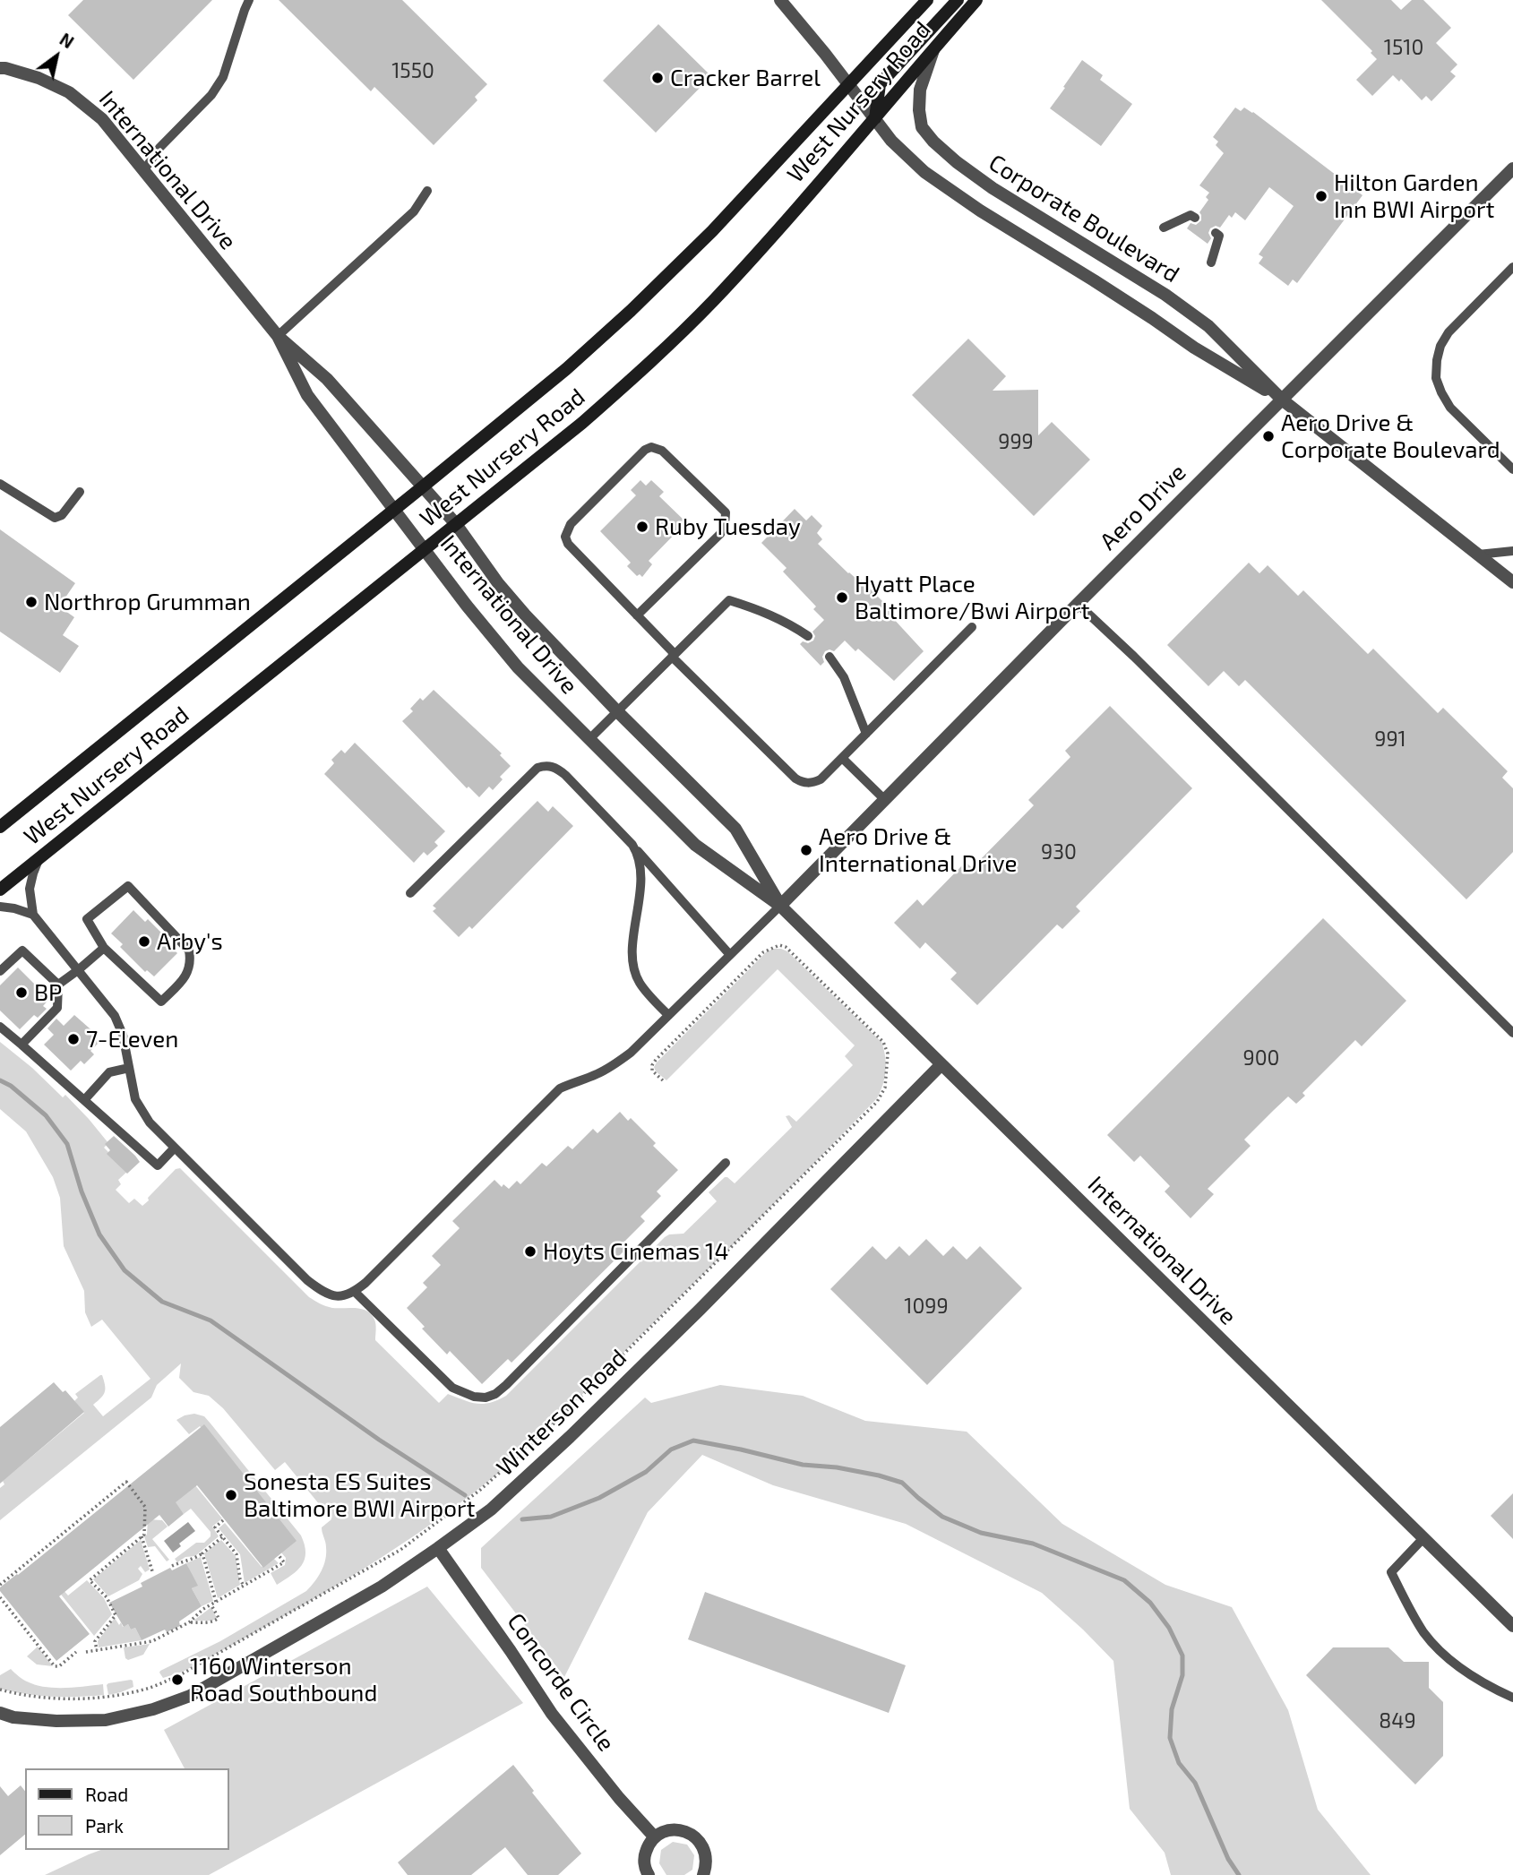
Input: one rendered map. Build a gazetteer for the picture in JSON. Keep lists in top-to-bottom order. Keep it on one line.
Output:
{"streets":{"main road":["West Nursery Road"],"street":["International Drive","Corporate Boulevard","Aero Drive","Winterson Road","Concorde Circle"]},"crossings":[["West Nursery Road","International Drive"],["West Nursery Road","Corporate Boulevard"],["International Drive","Aero Drive"],["International Drive","Winterson Road"],["Corporate Boulevard","Aero Drive"],["Winterson Road","Concorde Circle"]],"places":["Cracker Barrel","Hilton Garden Inn BWI Airport","Aero Drive & Corporate Boulevard","Ruby Tuesday","Hyatt Place Baltimore/Bwi Airport","Northrop Grumman","Aero Drive & International Drive","Arby's","BP","7-Eleven","Hoyts Cinemas 14","Sonesta ES Suites Baltimore BWI Airport","1160 Winterson Road Southbound"],"house_numbers":["1510","1550","999","991","930","900","1099","849"],"legend":["Road","Park"],"north":"top right"}
